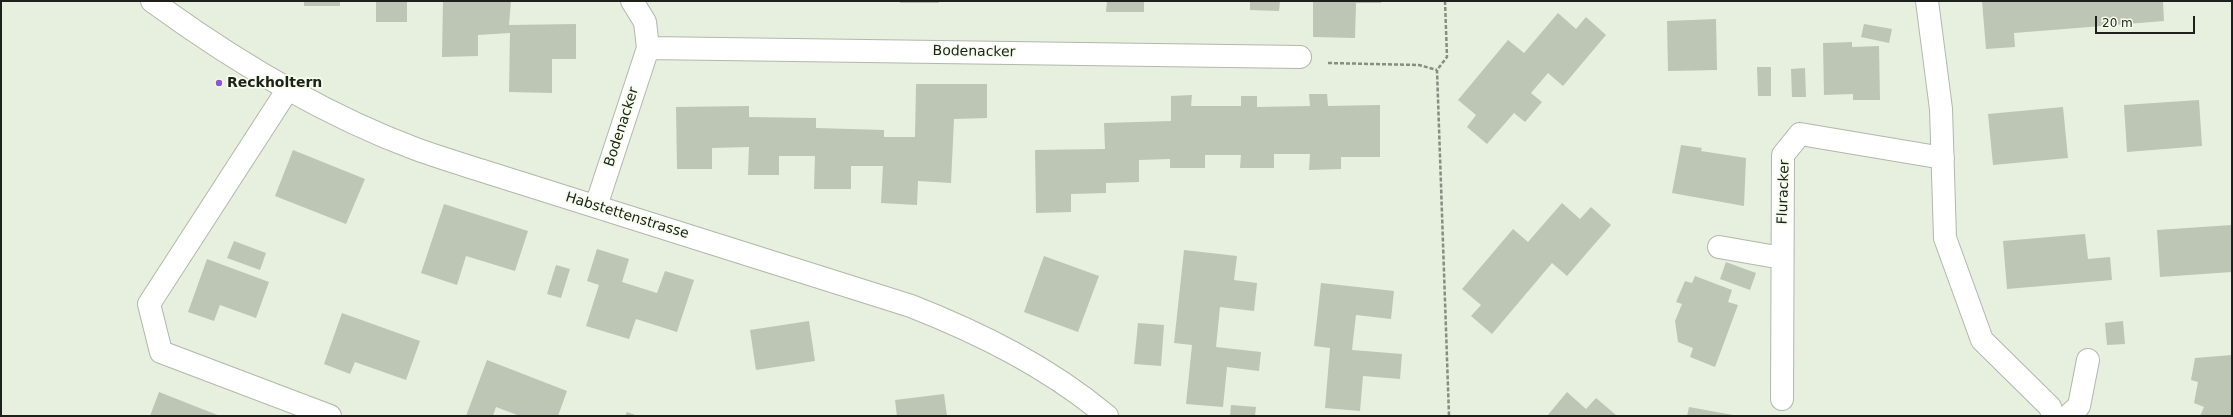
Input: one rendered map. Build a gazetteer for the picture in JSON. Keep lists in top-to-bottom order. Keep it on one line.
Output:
{"streets":{"street":["Bodenacker","Fluracker","Habstettenstrasse"]},"crossings":[["Bodenacker","Habstettenstrasse"]],"places":["Reckholtern"],"scale_bar":"20 m"}
